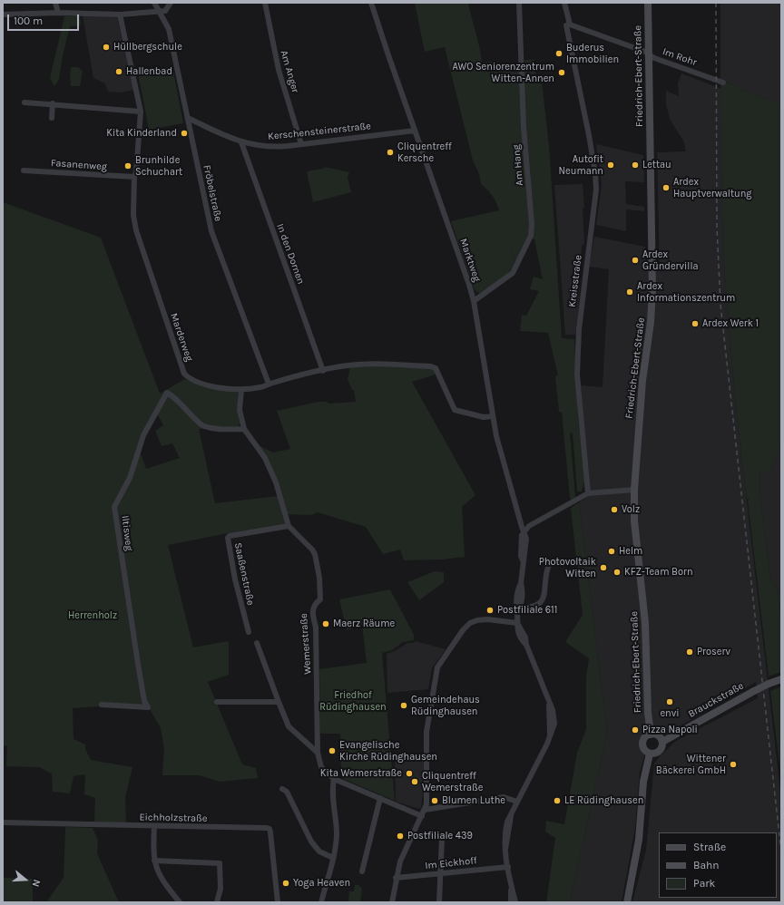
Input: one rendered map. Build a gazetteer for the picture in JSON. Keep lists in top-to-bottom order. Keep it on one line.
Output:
{"streets":{"street":["Im Rohr","Am Anger","Friedrich-Ebert-Straße","Kerschensteinerstraße","Fasanenweg","Am Hang","Fröbelstraße","In den Dornen","Marktweg","Kreisstraße","Marderweg","Iltisweg","Saaßenstraße","Wemerstraße","Brauckstraße","Eichholzstraße","Im Eickhoff"]},"crossings":[["Im Rohr","Friedrich-Ebert-Straße"],["Im Rohr","Kreisstraße"],["Am Anger","Kerschensteinerstraße"],["Friedrich-Ebert-Straße","Brauckstraße"],["Kerschensteinerstraße","Fröbelstraße"],["Kerschensteinerstraße","In den Dornen"],["Kerschensteinerstraße","Marktweg"],["Fasanenweg","Marderweg"],["Am Hang","Marktweg"],["Fröbelstraße","Marderweg"],["In den Dornen","Marderweg"],["Marktweg","Marderweg"],["Marderweg","Wemerstraße"],["Iltisweg","Wemerstraße"],["Saaßenstraße","Wemerstraße"]],"parks":["Herrenholz","Friedhof Rüdinghausen"],"places":["Hüllbergschule","Buderus Immobilien","Hallenbad","AWO Seniorenzentrum Witten-Annen","Kita Kinderland","Cliquentreff Kersche","Autofit Neumann","Lettau","Brunhilde Schuchart","Ardex Hauptverwaltung","Ardex Gründervilla","Ardex Informationszentrum","Ardex Werk 1","Volz","Helm","Photovoltaik Witten","KFZ-Team Born","Postfiliale 611","Maerz Räume","Proserv","envi","Gemeindehaus Rüdinghausen","Pizza Napoli","Evangelische Kirche Rüdinghausen","Wittener Bäckerei GmbH","Kita Wemerstraße","Cliquentreff Wemerstraße","Blumen Luthe","LE Rüdinghausen","Postfiliale 439","Yoga Heaven"],"legend":["Straße","Bahn","Park"],"scale_bar":"100 m","north":"right"}
